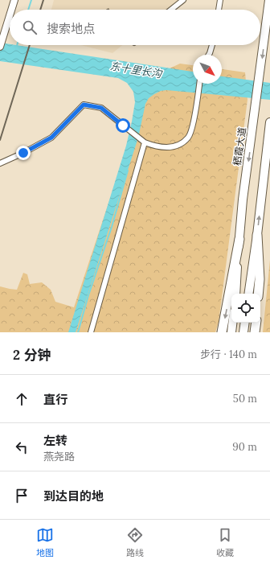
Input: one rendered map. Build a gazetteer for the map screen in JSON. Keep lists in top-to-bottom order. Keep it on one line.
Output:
{"streets":{"highway":["栖霞大道"]},"water":["东十里长沟"],"north":"bottom right","page":{"search":"搜索地点","heading":["2 分钟","步行 · 140 m"],"list":[["直行","50 m"],["左转","燕尧路","90 m"],"到达目的地"],"nav":["地图","路线","收藏"]}}
